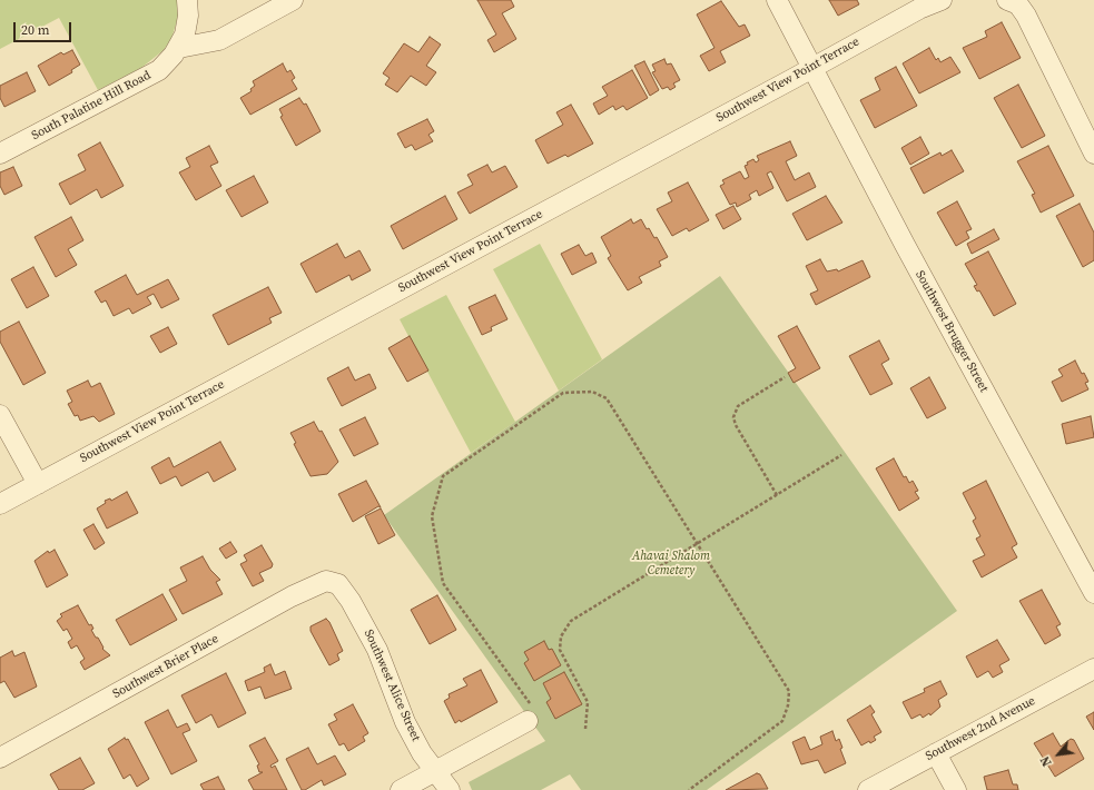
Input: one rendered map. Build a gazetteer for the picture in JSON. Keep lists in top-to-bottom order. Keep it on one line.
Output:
{"streets":{"street":["Southwest View Point Terrace","South Palatine Hill Road","Southwest Brugger Street","Southwest Brier Place","Southwest Alice Street","Southwest 2nd Avenue"]},"crossings":[["Southwest View Point Terrace","Southwest Brugger Street"],["Southwest Brier Place","Southwest Alice Street"]],"parks":["Ahavai Shalom Cemetery"],"scale_bar":"20 m","north":"bottom left"}
